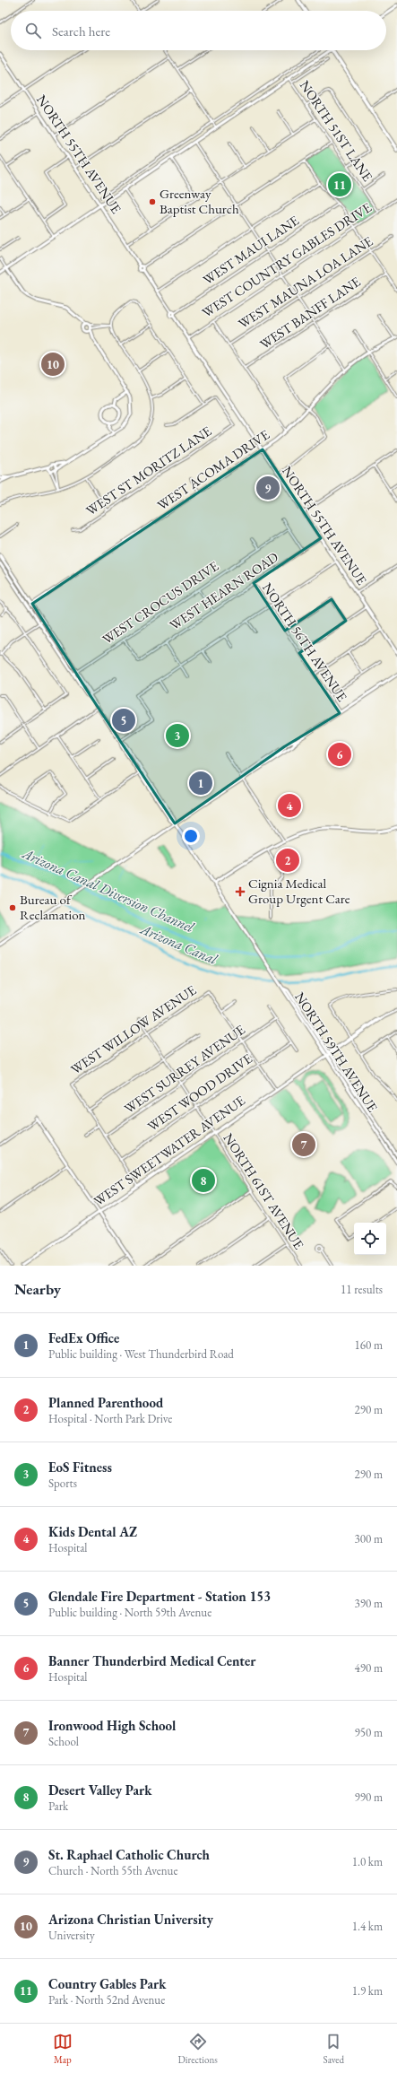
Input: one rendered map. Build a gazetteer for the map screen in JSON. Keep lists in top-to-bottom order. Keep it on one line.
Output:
{"streets":{"street":["NORTH 51ST LANE","NORTH 55TH AVENUE","WEST MAUI LANE","WEST COUNTRY GABLES DRIVE","WEST MAUNA LOA LANE","WEST BANFF LANE","WEST ACOMA DRIVE","WEST ST MORITZ LANE","WEST HEARN ROAD","WEST CROCUS DRIVE","NORTH 56TH AVENUE","WEST WILLOW AVENUE","NORTH 59TH AVENUE","WEST SURREY AVENUE","WEST WOOD DRIVE","WEST SWEETWATER AVENUE","NORTH 61ST AVENUE"]},"crossings":[["NORTH 51ST LANE","WEST COUNTRY GABLES DRIVE"],["NORTH 55TH AVENUE","WEST MAUI LANE"],["NORTH 55TH AVENUE","WEST COUNTRY GABLES DRIVE"],["NORTH 55TH AVENUE","WEST ACOMA DRIVE"],["NORTH 55TH AVENUE","WEST HEARN ROAD"],["WEST ACOMA DRIVE","NORTH 59TH AVENUE"],["WEST HEARN ROAD","WEST CROCUS DRIVE"],["WEST HEARN ROAD","NORTH 56TH AVENUE"],["WEST CROCUS DRIVE","NORTH 59TH AVENUE"],["WEST WILLOW AVENUE","NORTH 61ST AVENUE"],["NORTH 59TH AVENUE","WEST SWEETWATER AVENUE"],["WEST SURREY AVENUE","NORTH 61ST AVENUE"],["WEST WOOD DRIVE","NORTH 61ST AVENUE"],["WEST SWEETWATER AVENUE","NORTH 61ST AVENUE"]],"water":["Arizona Canal Diversion Channel","Arizona Canal"],"places":{"other":["Greenway Baptist Church","Bureau of Reclamation"],"health":["Cignia Medical Group Urgent Care"]},"page":{"search":"Search here","pins":["11","10","9","5","3","6","1","4","2","7","8"],"heading":["Nearby","11 results"],"list":[{"mark":"1","name":"FedEx Office","note":"Public building · West Thunderbird Road","value":"160 m"},{"mark":"2","name":"Planned Parenthood","note":"Hospital · North Park Drive","value":"290 m"},{"mark":"3","name":"EoS Fitness","note":"Sports","value":"290 m"},{"mark":"4","name":"Kids Dental AZ","note":"Hospital","value":"300 m"},{"mark":"5","name":"Glendale Fire Department - Station 153","note":"Public building · North 59th Avenue","value":"390 m"},{"mark":"6","name":"Banner Thunderbird Medical Center","note":"Hospital","value":"490 m"},{"mark":"7","name":"Ironwood High School","note":"School","value":"950 m"},{"mark":"8","name":"Desert Valley Park","note":"Park","value":"990 m"},{"mark":"9","name":"St. Raphael Catholic Church","note":"Church · North 55th Avenue","value":"1.0 km"},{"mark":"10","name":"Arizona Christian University","note":"University","value":"1.4 km"},{"mark":"11","name":"Country Gables Park","note":"Park · North 52nd Avenue","value":"1.9 km"}],"nav":["Map","Directions","Saved"]}}
